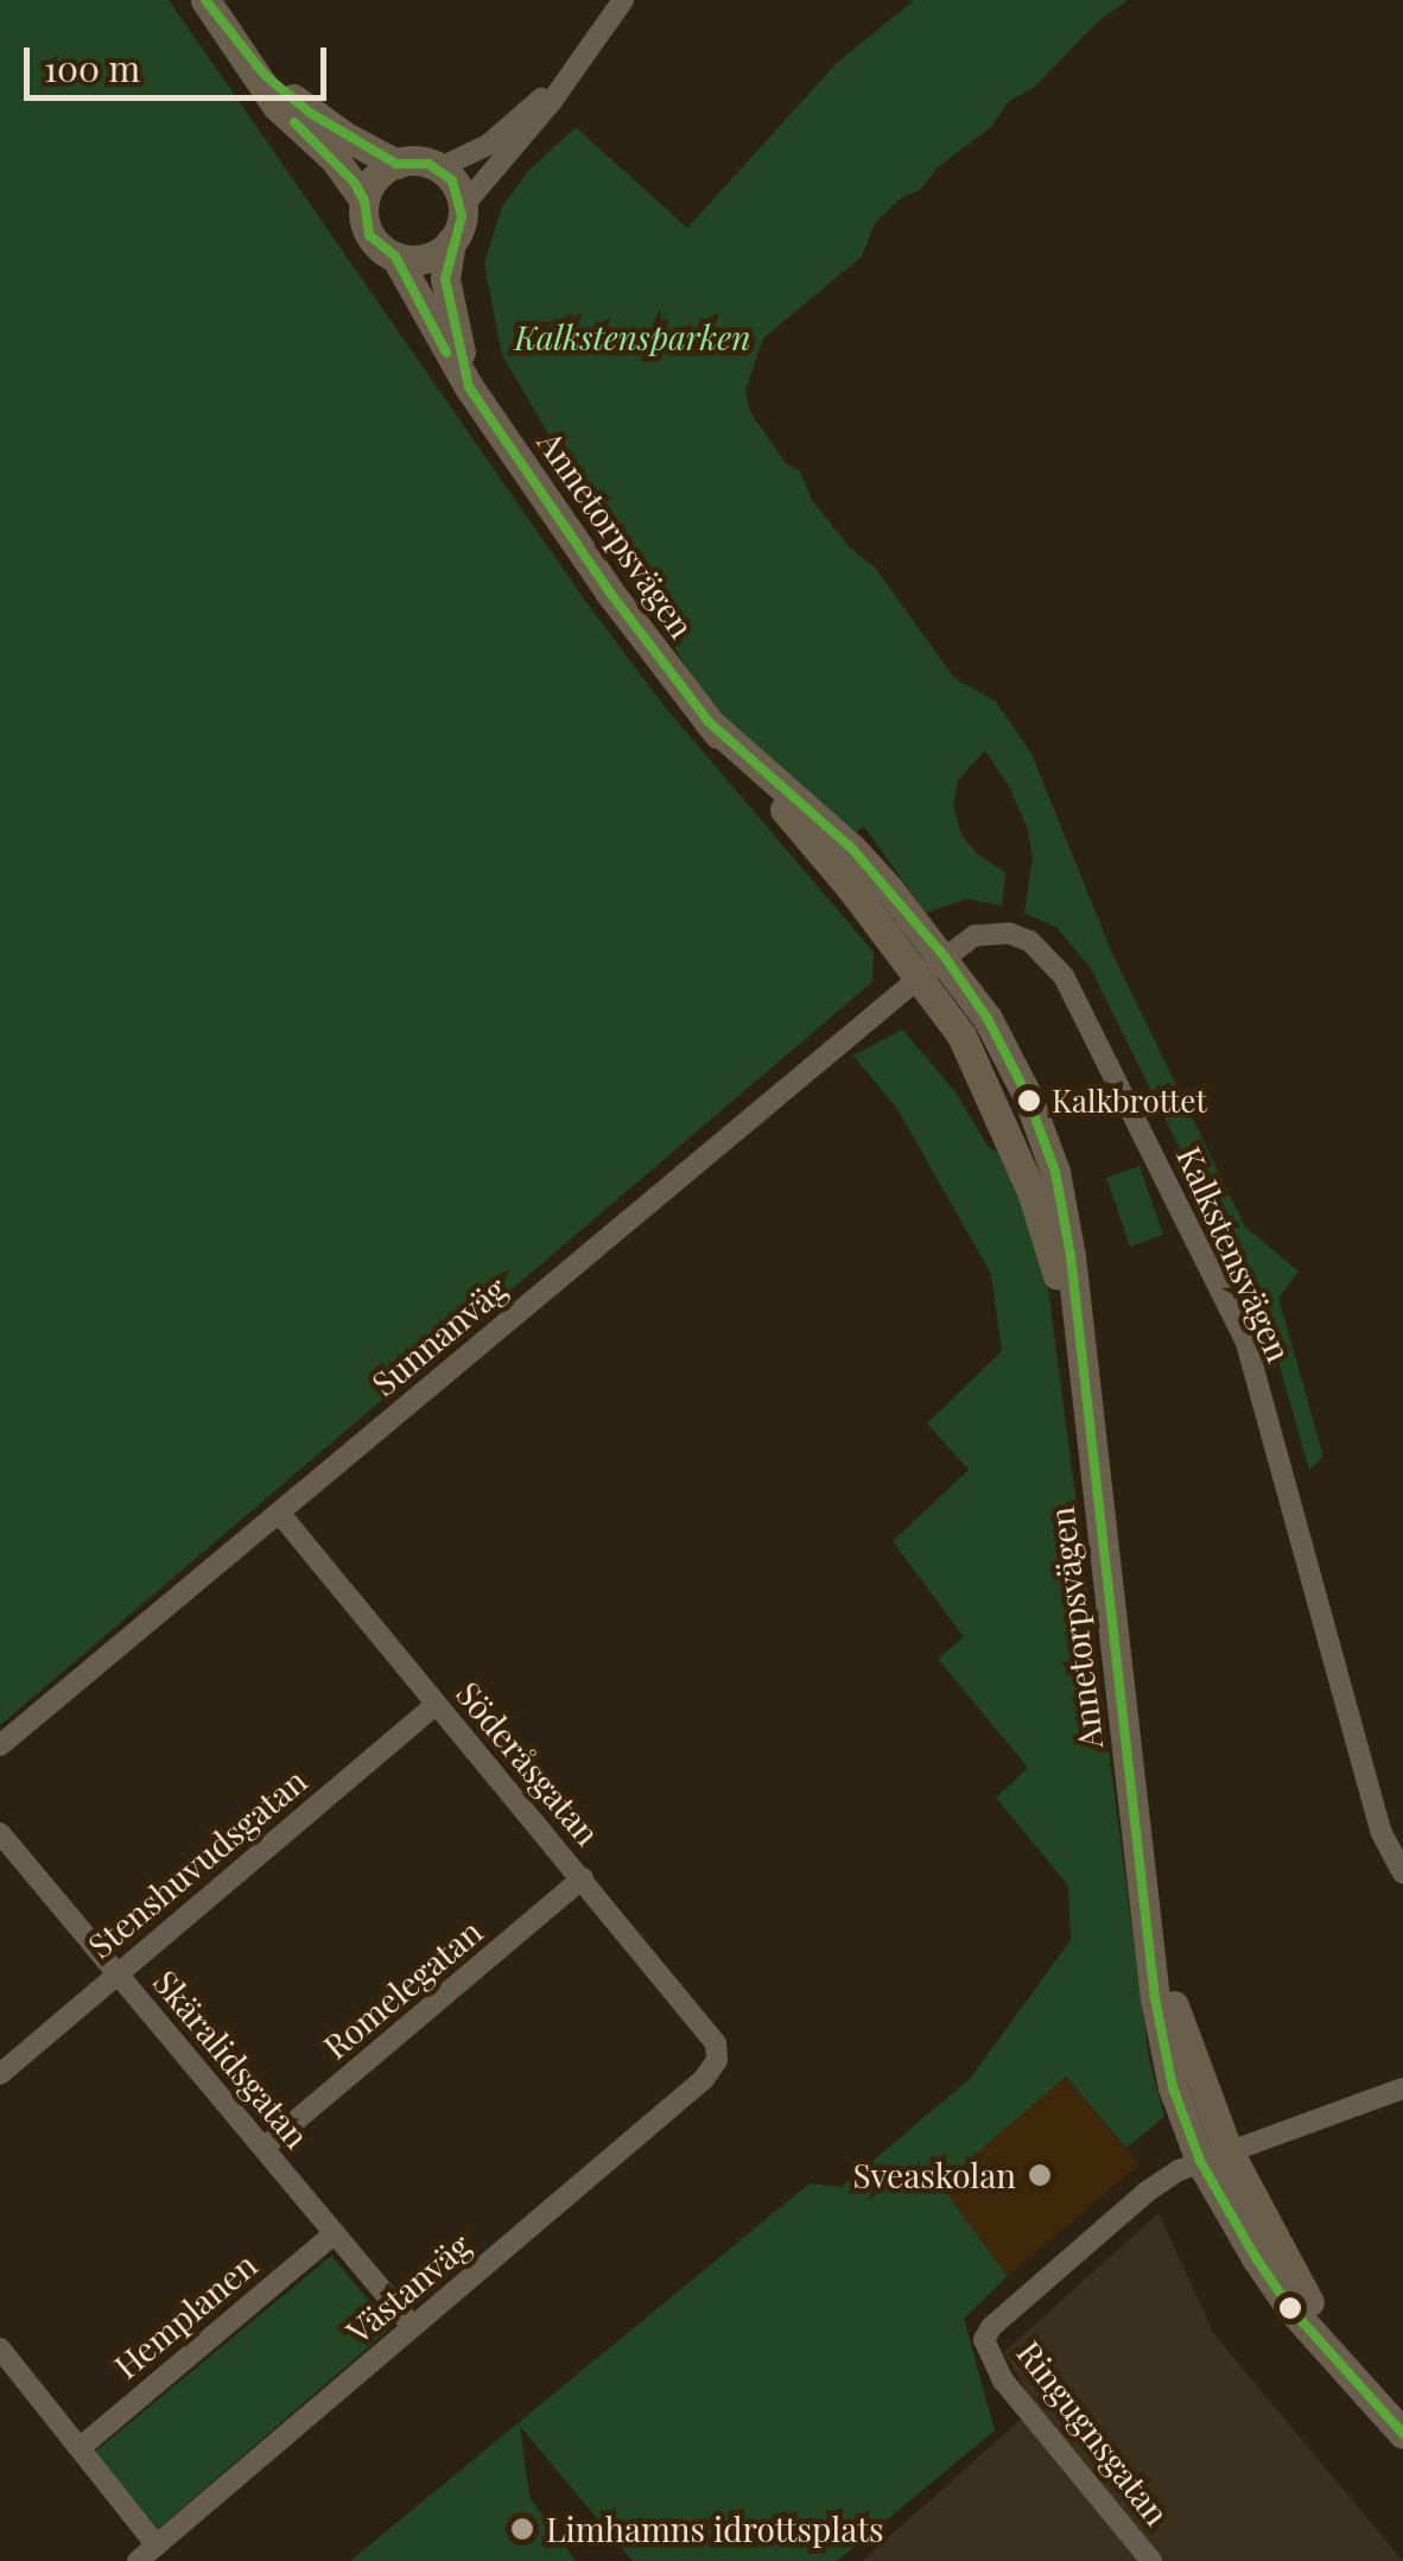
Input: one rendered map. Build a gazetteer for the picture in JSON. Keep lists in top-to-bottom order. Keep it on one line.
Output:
{"streets":{"main road":["Annetorpsvägen"],"street":["Kalkstensvägen","Sunnanväg","Söderåsgatan","Stenshuvudsgatan","Romelegatan","Skäralidsgatan","Västanväg","Hemplanen","Ringugnsgatan"]},"crossings":[["Annetorpsvägen","Kalkstensvägen"],["Annetorpsvägen","Sunnanväg"],["Annetorpsvägen","Ringugnsgatan"],["Kalkstensvägen","Sunnanväg"],["Sunnanväg","Söderåsgatan"],["Söderåsgatan","Stenshuvudsgatan"],["Söderåsgatan","Romelegatan"],["Söderåsgatan","Västanväg"],["Stenshuvudsgatan","Skäralidsgatan"],["Romelegatan","Skäralidsgatan"],["Skäralidsgatan","Västanväg"],["Skäralidsgatan","Hemplanen"]],"parks":["Kalkstensparken"],"places":["Kalkbrottet","Sveaskolan","Limhamns idrottsplats"],"scale_bar":"100 m"}
